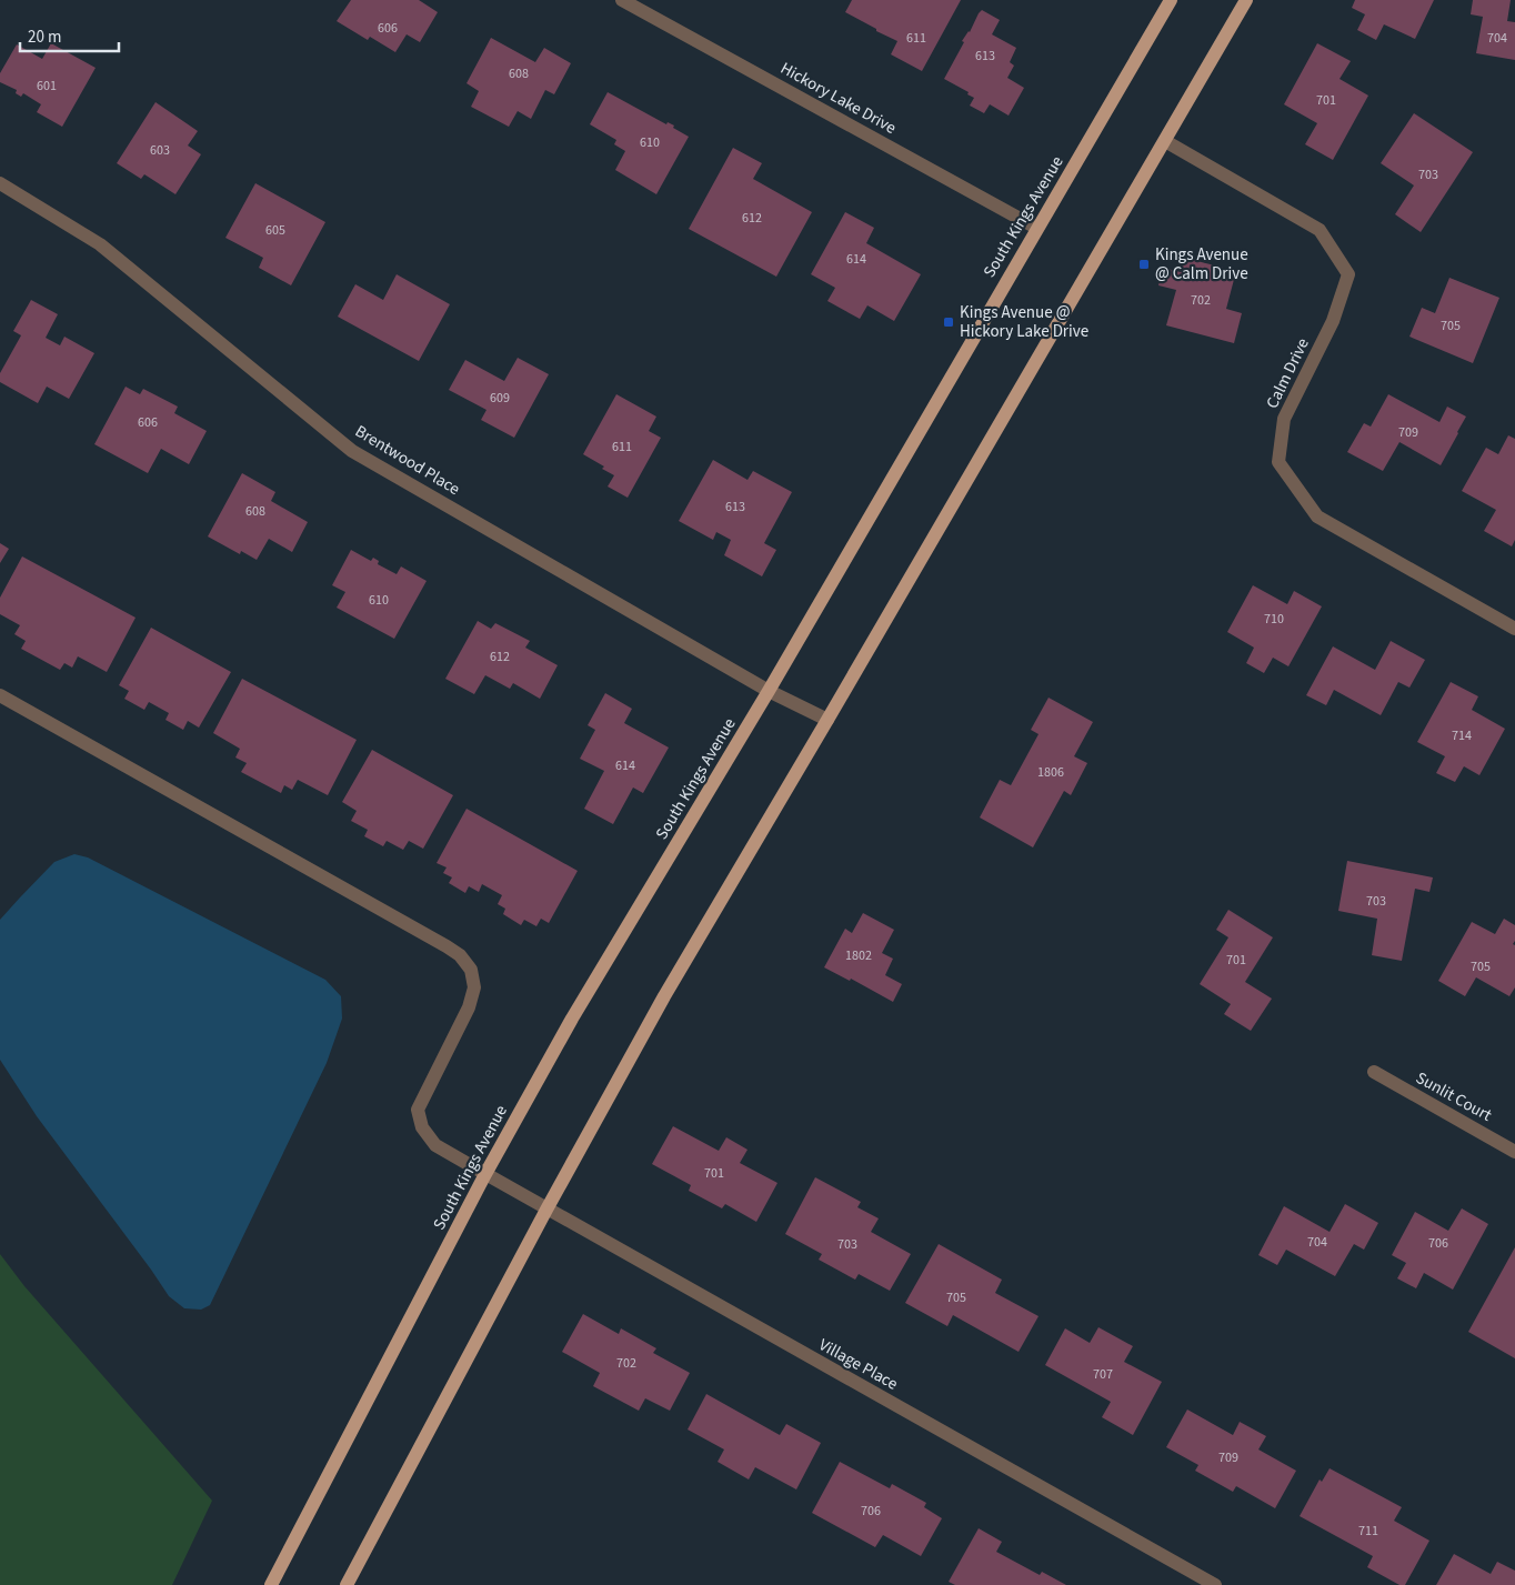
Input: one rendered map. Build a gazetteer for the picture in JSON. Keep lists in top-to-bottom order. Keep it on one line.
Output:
{"streets":{"main road":["South Kings Avenue"],"street":["Hickory Lake Drive","Calm Drive","Brentwood Place","Sunlit Court","Village Place"]},"crossings":[["Hickory Lake Drive","South Kings Avenue"],["South Kings Avenue","Brentwood Place"],["South Kings Avenue","Village Place"]],"places":{"transit":["Kings Avenue @ Calm Drive","Kings Avenue @ Hickory Lake Drive"]},"house_numbers":["606","611","704","613","608","601","701","610","603","703","612","605","614","702","705","609","606","709","611","613","608","610","710","612","714","614","1806","703","1802","701","705","701","704","706","703","705","702","707","709","706","711"],"scale_bar":"20 m"}
